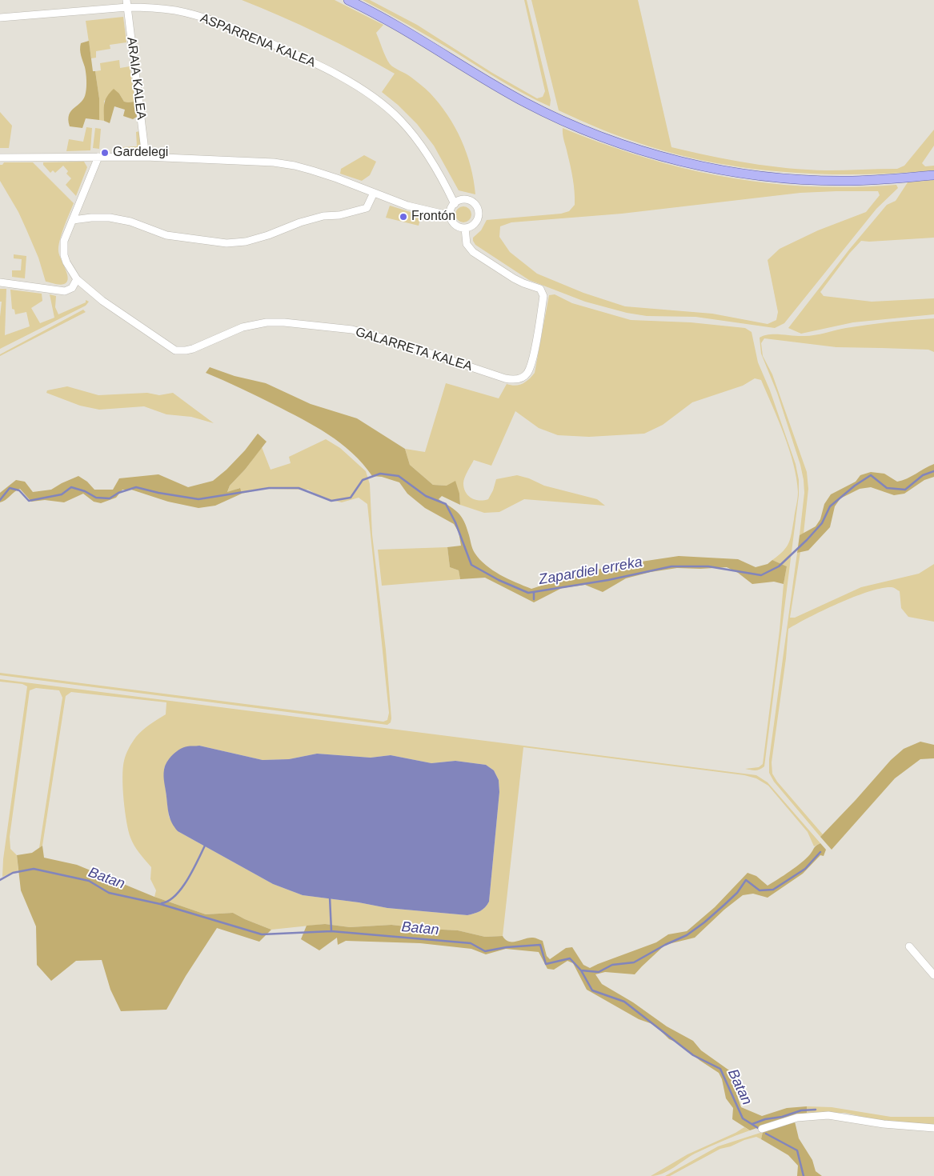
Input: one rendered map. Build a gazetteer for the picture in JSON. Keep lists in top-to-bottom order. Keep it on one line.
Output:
{"streets":{"street":["ASPARRENA KALEA","ARAIA KALEA","GALARRETA KALEA"]},"crossings":[["ASPARRENA KALEA","ARAIA KALEA"],["ASPARRENA KALEA","GALARRETA KALEA"]],"water":["Zapardiel erreka","Batan"],"places":["Gardelegi","Frontón"]}
